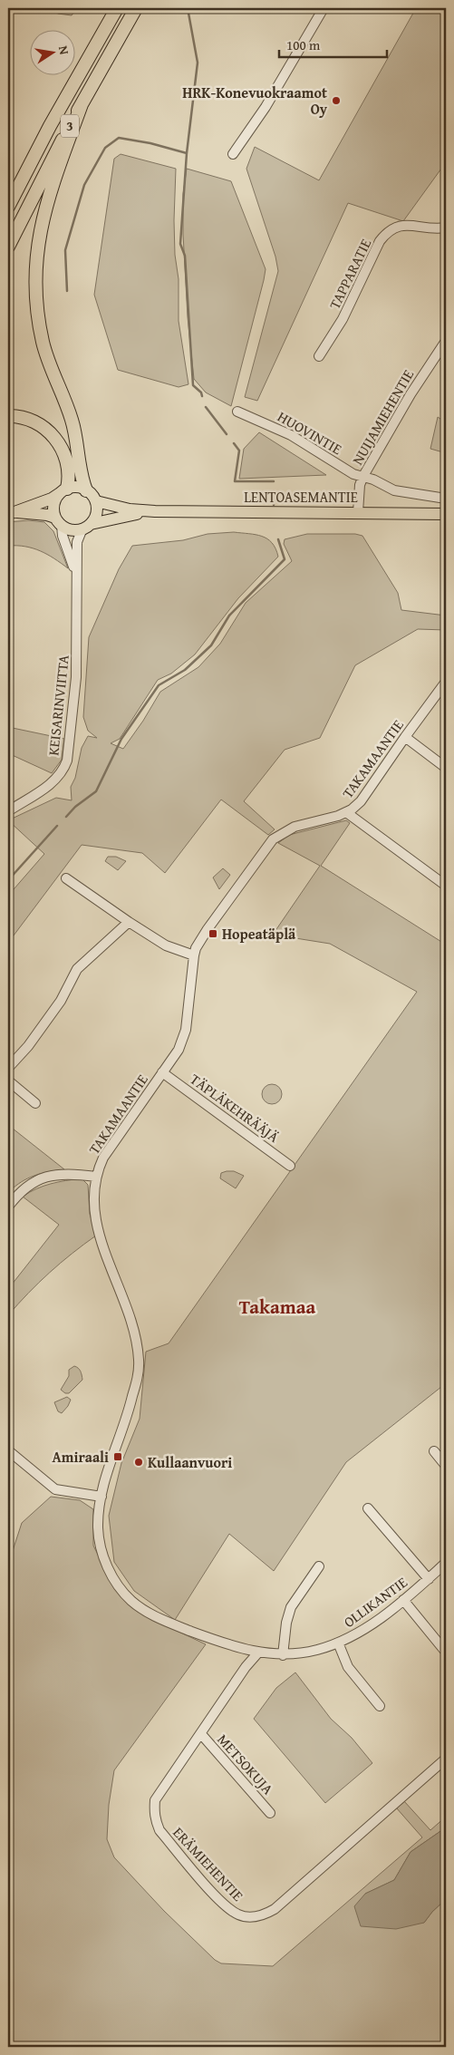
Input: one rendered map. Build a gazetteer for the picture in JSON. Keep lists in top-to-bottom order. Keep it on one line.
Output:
{"streets":{"highway":["3"],"main road":["LENTOASEMANTIE"],"street":["TAPPARATIE","NUIJAMIEHENTIE","HUOVINTIE","KEISARINVIITTA","TAKAMAANTIE","TÄPLÄKEHRÄÄJÄ","OLLIKANTIE","METSOKUJA","ERÄMIEHENTIE"]},"crossings":[["NUIJAMIEHENTIE","HUOVINTIE"],["NUIJAMIEHENTIE","LENTOASEMANTIE"],["LENTOASEMANTIE","KEISARINVIITTA"],["TAKAMAANTIE","TÄPLÄKEHRÄÄJÄ"],["TAKAMAANTIE","OLLIKANTIE"],["OLLIKANTIE","ERÄMIEHENTIE"],["METSOKUJA","ERÄMIEHENTIE"]],"districts":["Takamaa"],"places":{"other":["HRK-Konevuokraamot Oy","Kullaanvuori"],"transit":["Hopeatäplä","Amiraali"]},"scale_bar":"100 m","north":"right"}
